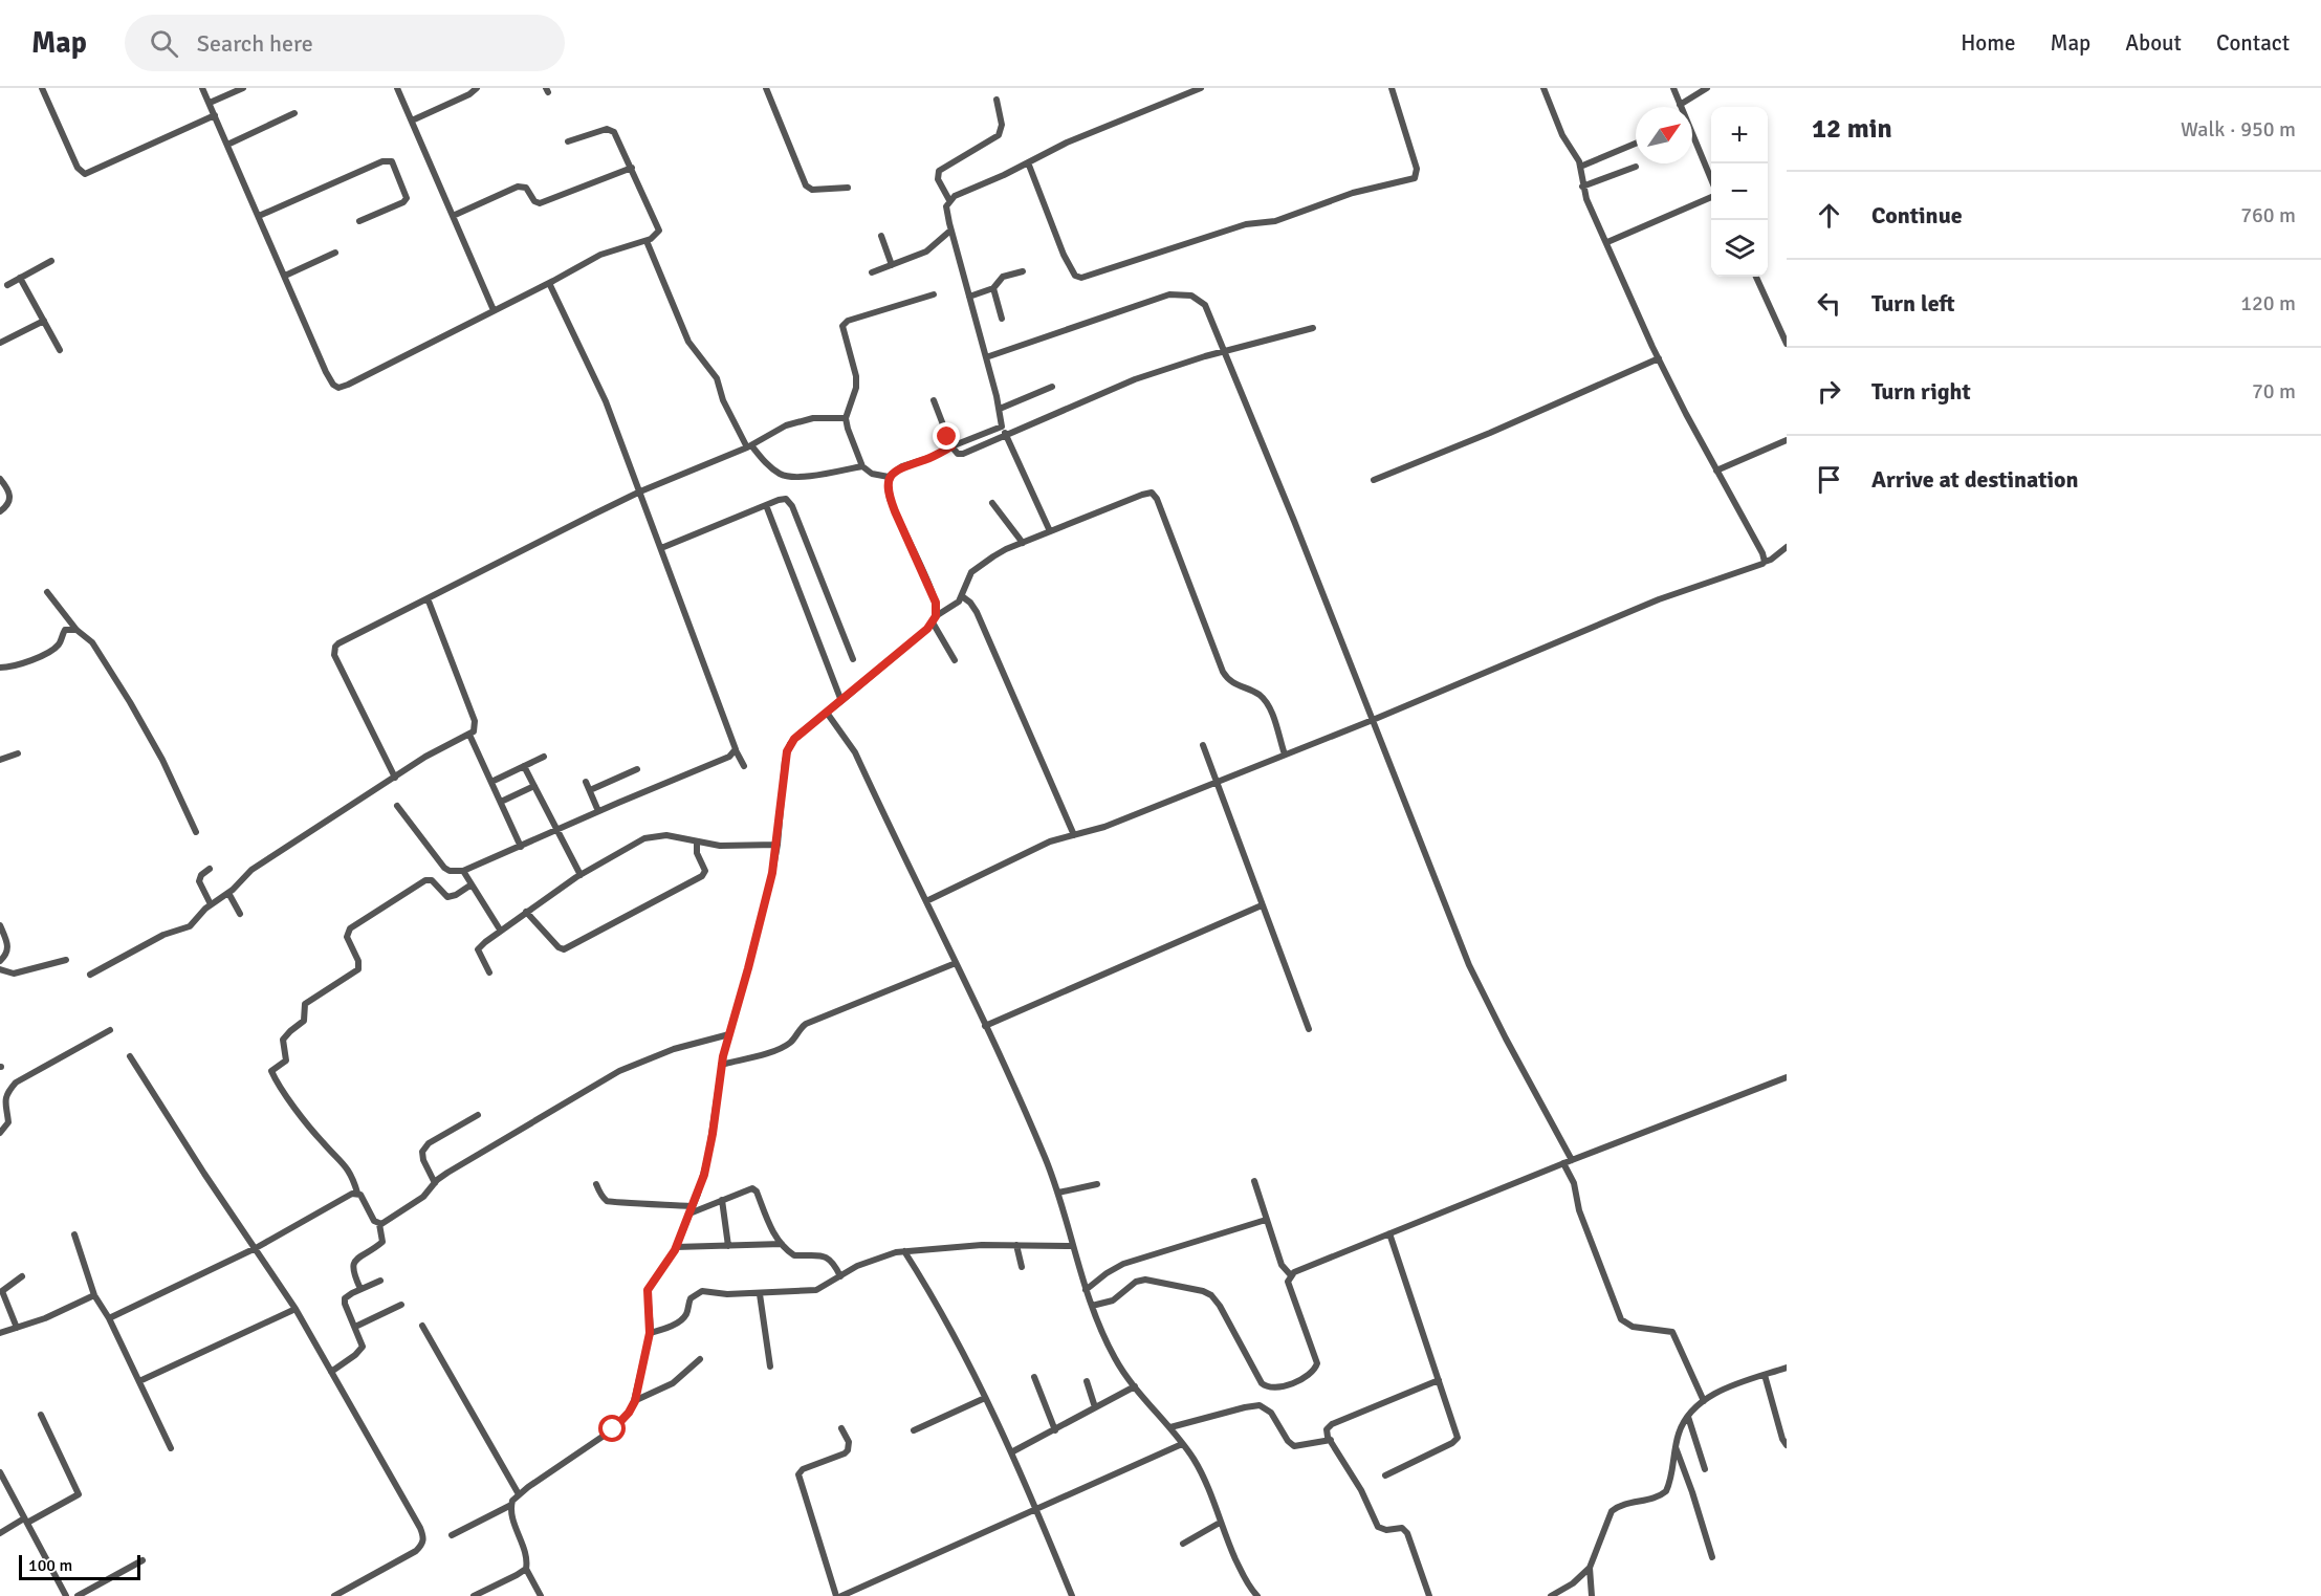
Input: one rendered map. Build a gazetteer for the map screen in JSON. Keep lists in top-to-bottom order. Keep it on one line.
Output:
{"scale_bar":"100 m","north":"top right","page":{"header":"Map","search":"Search here","nav":["Home","Map","About","Contact"],"heading":["12 min","Walk · 950 m"],"map_buttons":["+","−"],"list":[["Continue","760 m"],["Turn left","120 m"],["Turn right","70 m"],"Arrive at destination"],"scale":"100 m"}}
